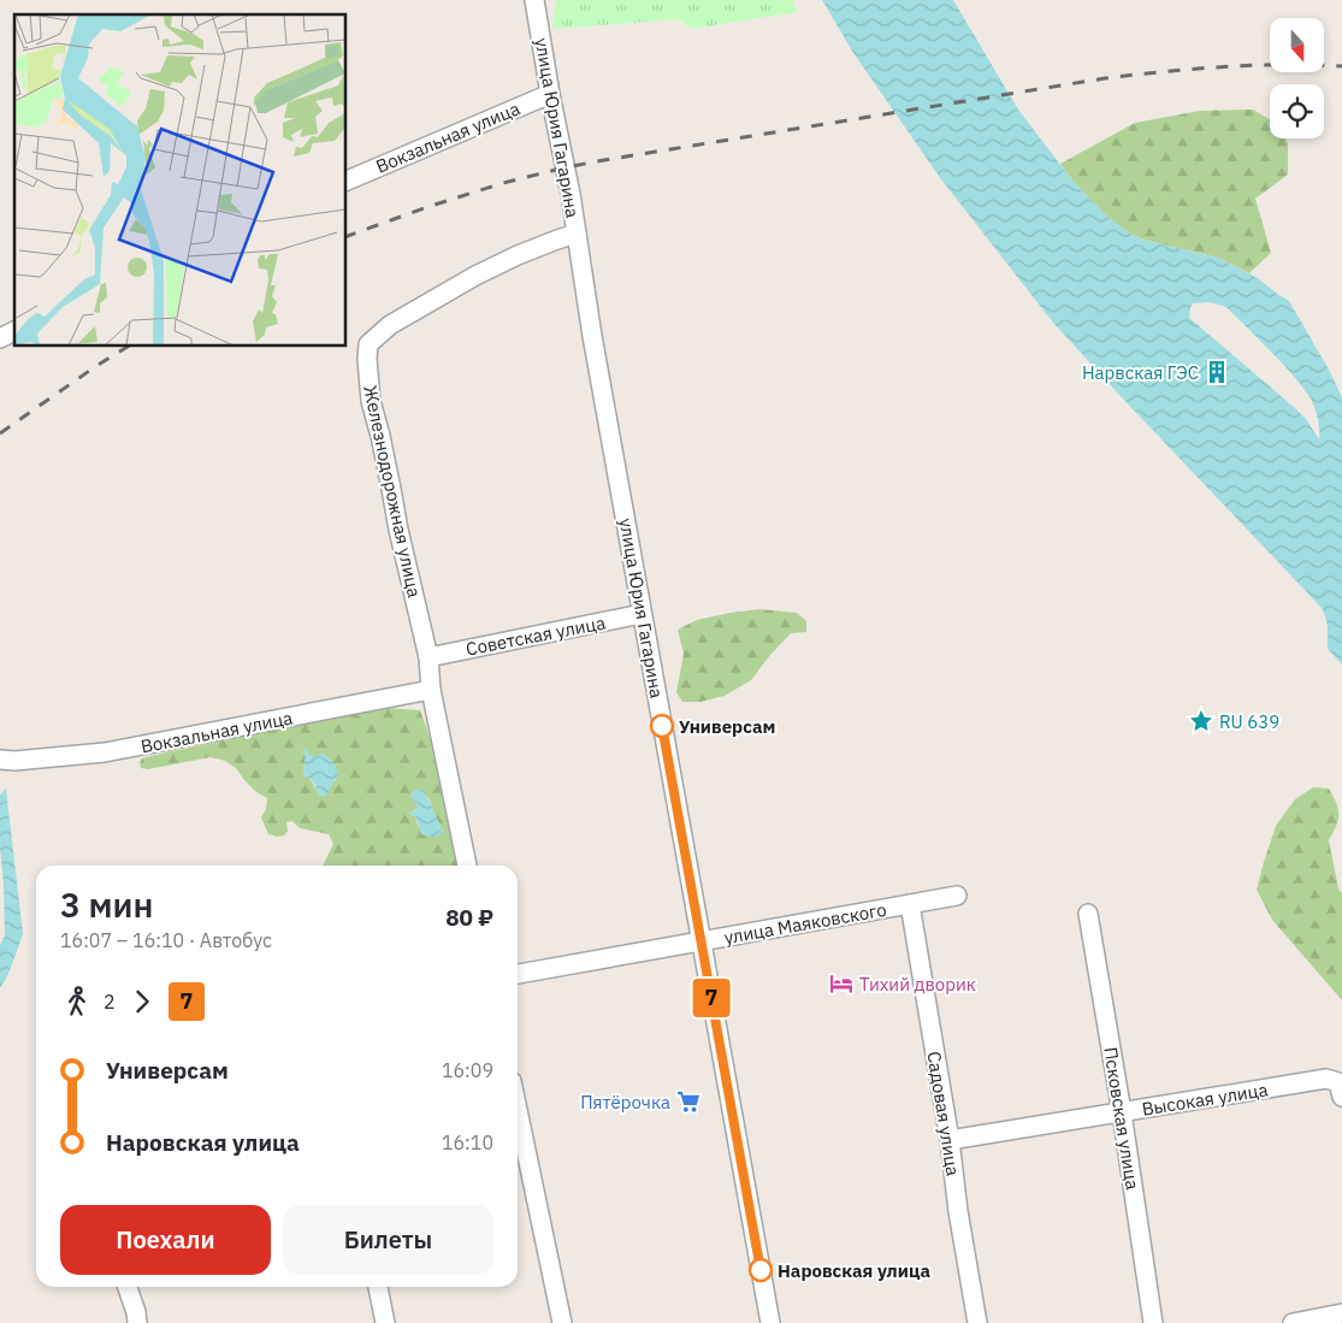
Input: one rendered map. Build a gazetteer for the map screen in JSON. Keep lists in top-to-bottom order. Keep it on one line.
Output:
{"streets":{"street":["улица Юрия Гагарина","Вокзальная улица","Железнодорожная улица","Советская улица","улица Маяковского","Высокая улица","Садовая улица","Псковская улица"]},"crossings":[["улица Юрия Гагарина","Вокзальная улица"],["улица Юрия Гагарина","Железнодорожная улица"],["улица Юрия Гагарина","Советская улица"],["улица Юрия Гагарина","улица Маяковского"],["Железнодорожная улица","Советская улица"],["улица Маяковского","Садовая улица"],["Высокая улица","Садовая улица"],["Высокая улица","Псковская улица"]],"places":{"building":["Нарвская ГЭС"],"place":["RU 639"],"other":["Универсам","Наровская улица"],"hotel":["Тихий дворик"],"supermarket":["Пятёрочка"]},"lines":["bus line 7"],"north":"bottom","page":{"on_map":"7","heading":["3 мин","16:07 – 16:10 · Автобус","80 ₽"],"legs":["2","7"],"list":[{"name":"Универсам","value":"16:09"},{"name":"Наровская улица","value":"16:10"}],"buttons":["Поехали","Билеты"]}}
